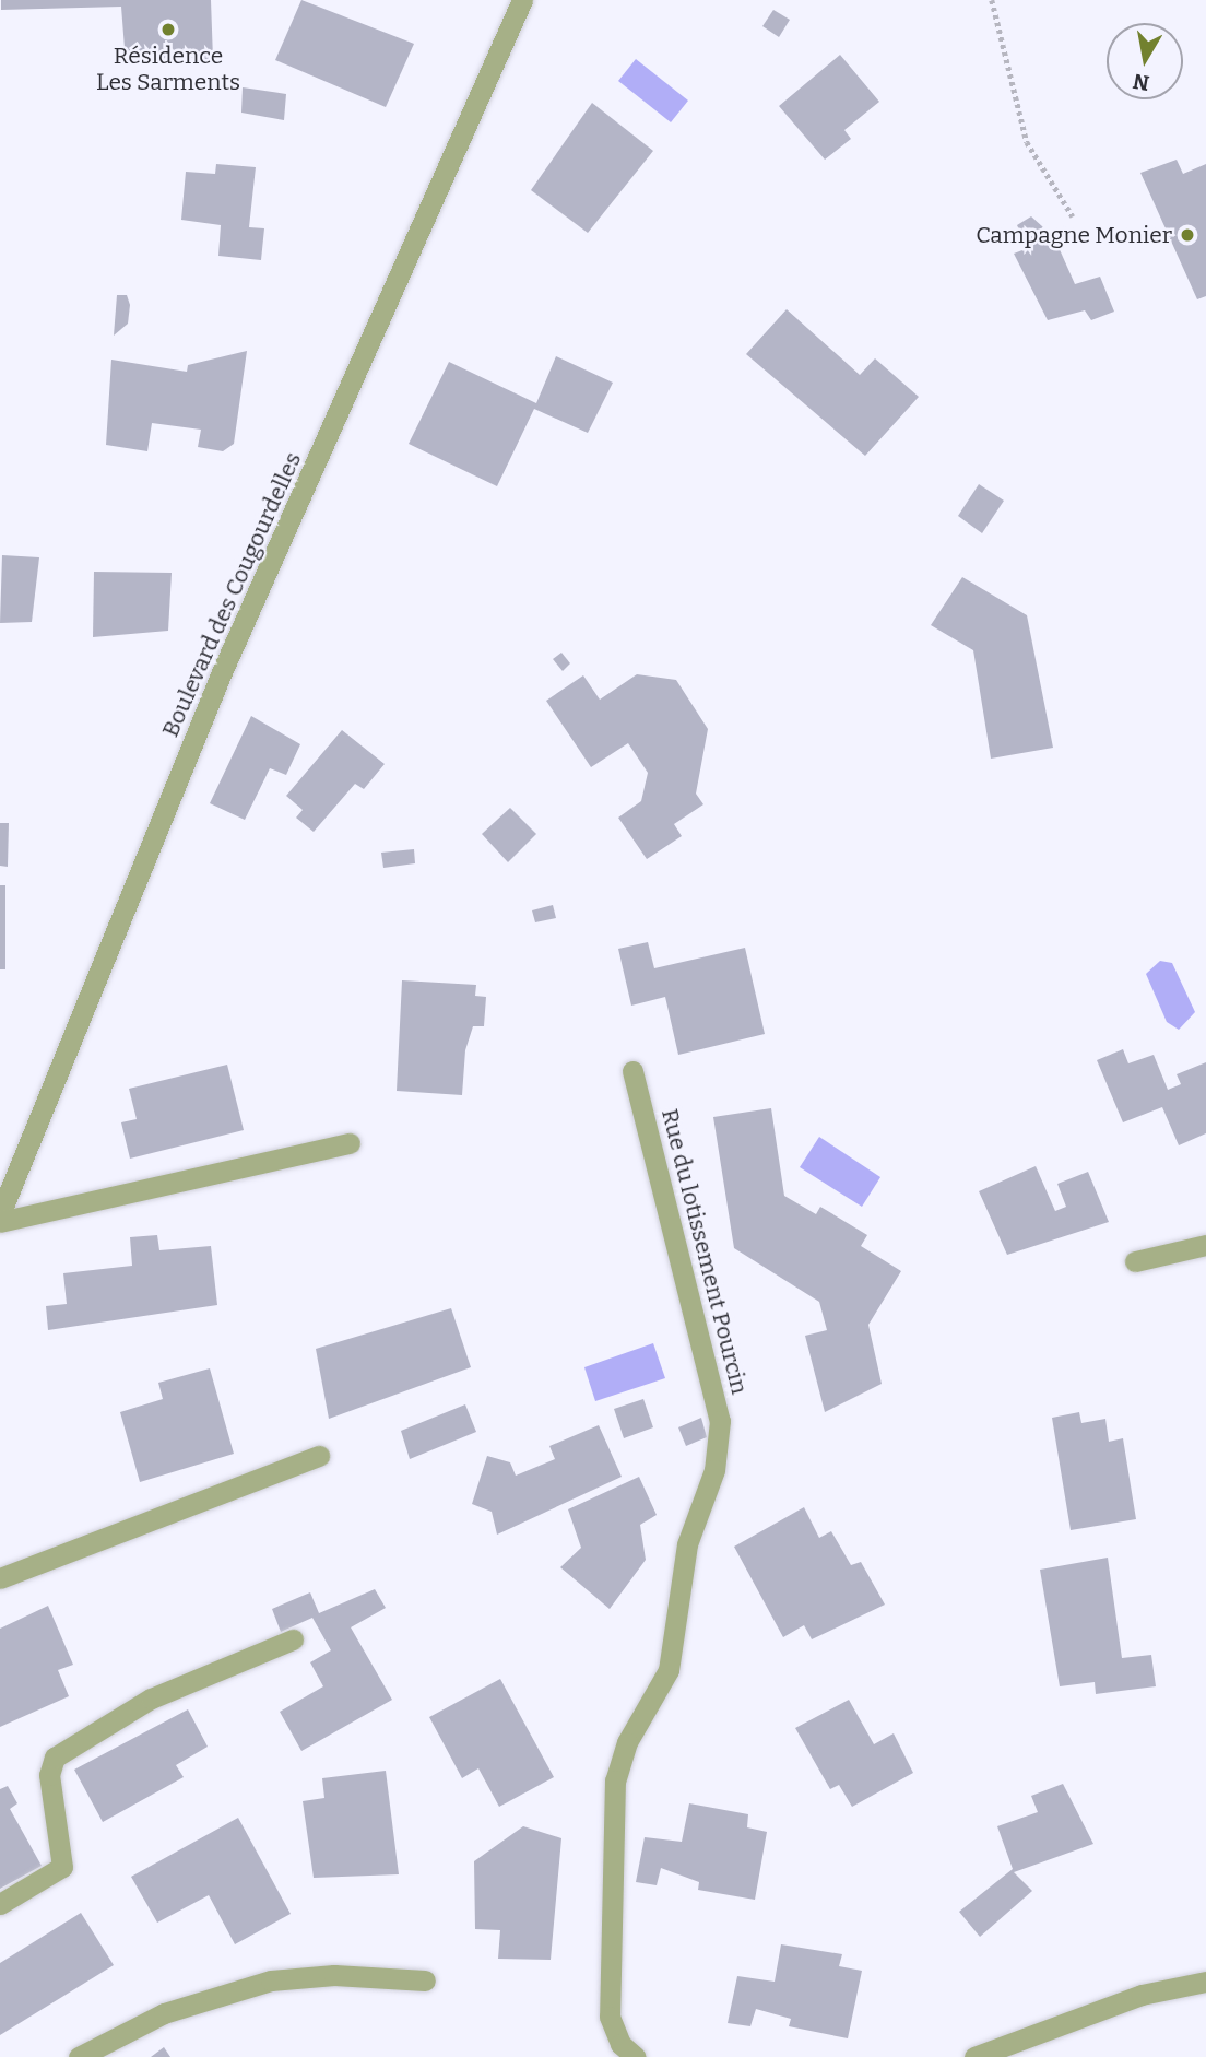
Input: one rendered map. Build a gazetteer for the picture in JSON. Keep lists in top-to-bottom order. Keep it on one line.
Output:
{"streets":{"street":["Boulevard des Cougourdelles","Rue du lotissement Pourcin"]},"places":["Résidence Les Sarments","Campagne Monier"],"north":"bottom"}
